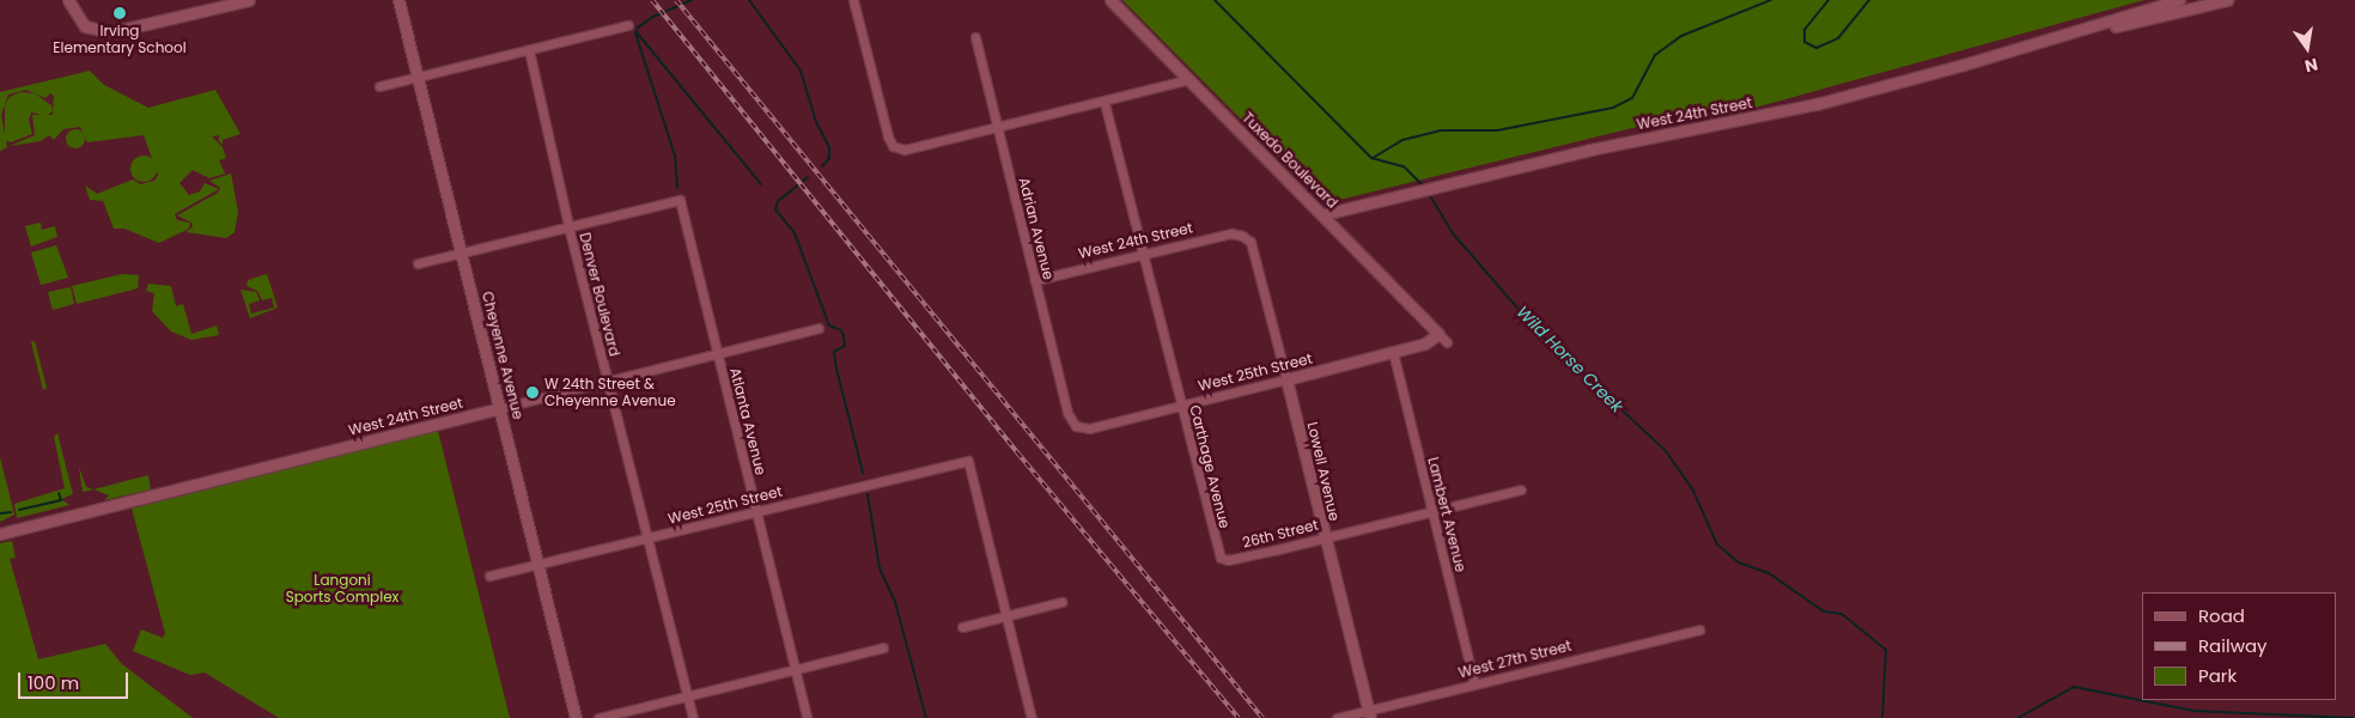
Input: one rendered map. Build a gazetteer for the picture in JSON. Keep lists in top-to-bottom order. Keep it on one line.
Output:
{"streets":{"street":["West 24th Street","Tuxedo Boulevard","Adrian Avenue","Denver Boulevard","Cheyenne Avenue","West 25th Street","Atlanta Avenue","Carthage Avenue","Lowell Avenue","Lambert Avenue","26th Street","West 27th Street"]},"crossings":[["West 24th Street","Tuxedo Boulevard"],["West 24th Street","Adrian Avenue"],["West 24th Street","Denver Boulevard"],["West 24th Street","Cheyenne Avenue"],["West 24th Street","Atlanta Avenue"],["West 24th Street","Carthage Avenue"],["West 24th Street","Lowell Avenue"],["Tuxedo Boulevard","West 25th Street"],["Adrian Avenue","West 25th Street"],["Denver Boulevard","West 25th Street"],["Denver Boulevard","Atlanta Avenue"],["Cheyenne Avenue","West 25th Street"],["West 25th Street","Atlanta Avenue"],["West 25th Street","Carthage Avenue"],["West 25th Street","Lowell Avenue"],["West 25th Street","Lambert Avenue"],["Carthage Avenue","26th Street"],["Lowell Avenue","26th Street"],["Lowell Avenue","West 27th Street"],["Lambert Avenue","26th Street"],["Lambert Avenue","West 27th Street"]],"water":["Wild Horse Creek"],"parks":["Langoni Sports Complex"],"places":["Irving Elementary School","W 24th Street & Cheyenne Avenue"],"legend":["Road","Railway","Park"],"scale_bar":"100 m","north":"bottom"}
